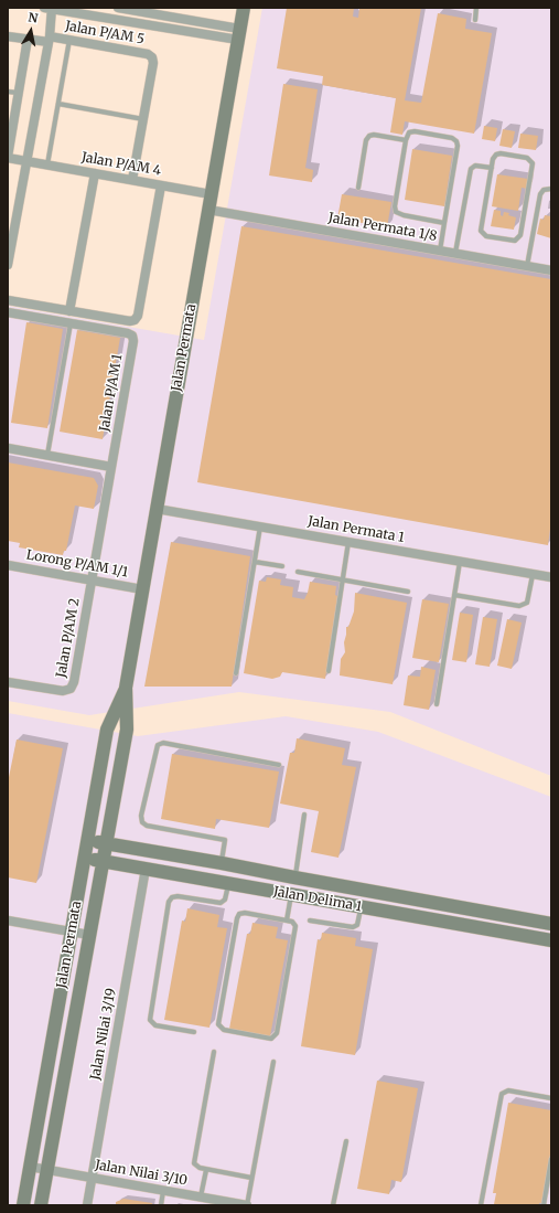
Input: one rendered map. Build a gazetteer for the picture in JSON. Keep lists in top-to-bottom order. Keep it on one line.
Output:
{"streets":{"street":["Jalan P/AM 5","Jalan P/AM 4","Jalan Permata 1/8","Jalan Permata","Jalan P/AM 1","Jalan Permata 1","Lorong P/AM 1/1","Jalan P/AM 2","Jalan Delima 1","Jalan Nilai 3/19","Jalan Nilai 3/10"]},"crossings":[["Jalan P/AM 4","Jalan Permata"],["Jalan Permata 1/8","Jalan Permata"],["Jalan Permata","Jalan Permata 1"],["Jalan Permata","Lorong P/AM 1/1"],["Jalan Permata","Jalan Delima 1"],["Jalan Permata","Jalan Nilai 3/10"],["Jalan P/AM 1","Lorong P/AM 1/1"],["Jalan P/AM 1","Jalan P/AM 2"],["Lorong P/AM 1/1","Jalan P/AM 2"],["Jalan Delima 1","Jalan Nilai 3/19"],["Jalan Nilai 3/19","Jalan Nilai 3/10"]],"north":"top"}
